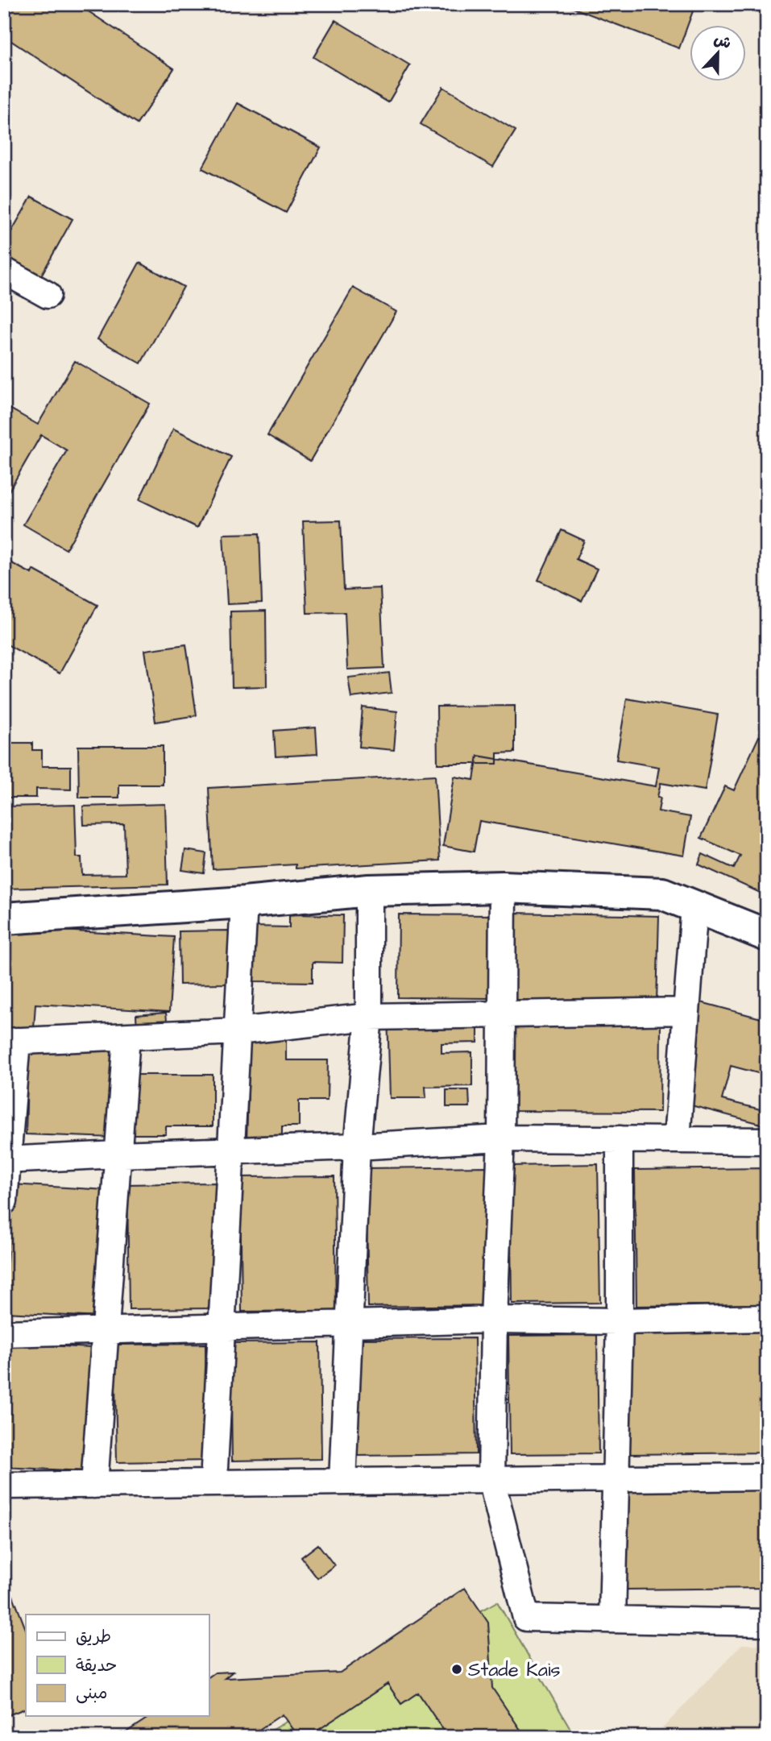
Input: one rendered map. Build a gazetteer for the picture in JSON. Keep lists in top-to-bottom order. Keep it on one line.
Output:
{"places":["Stade Kais"],"legend":["طريق","حديقة","مبنى"],"north":"top"}
